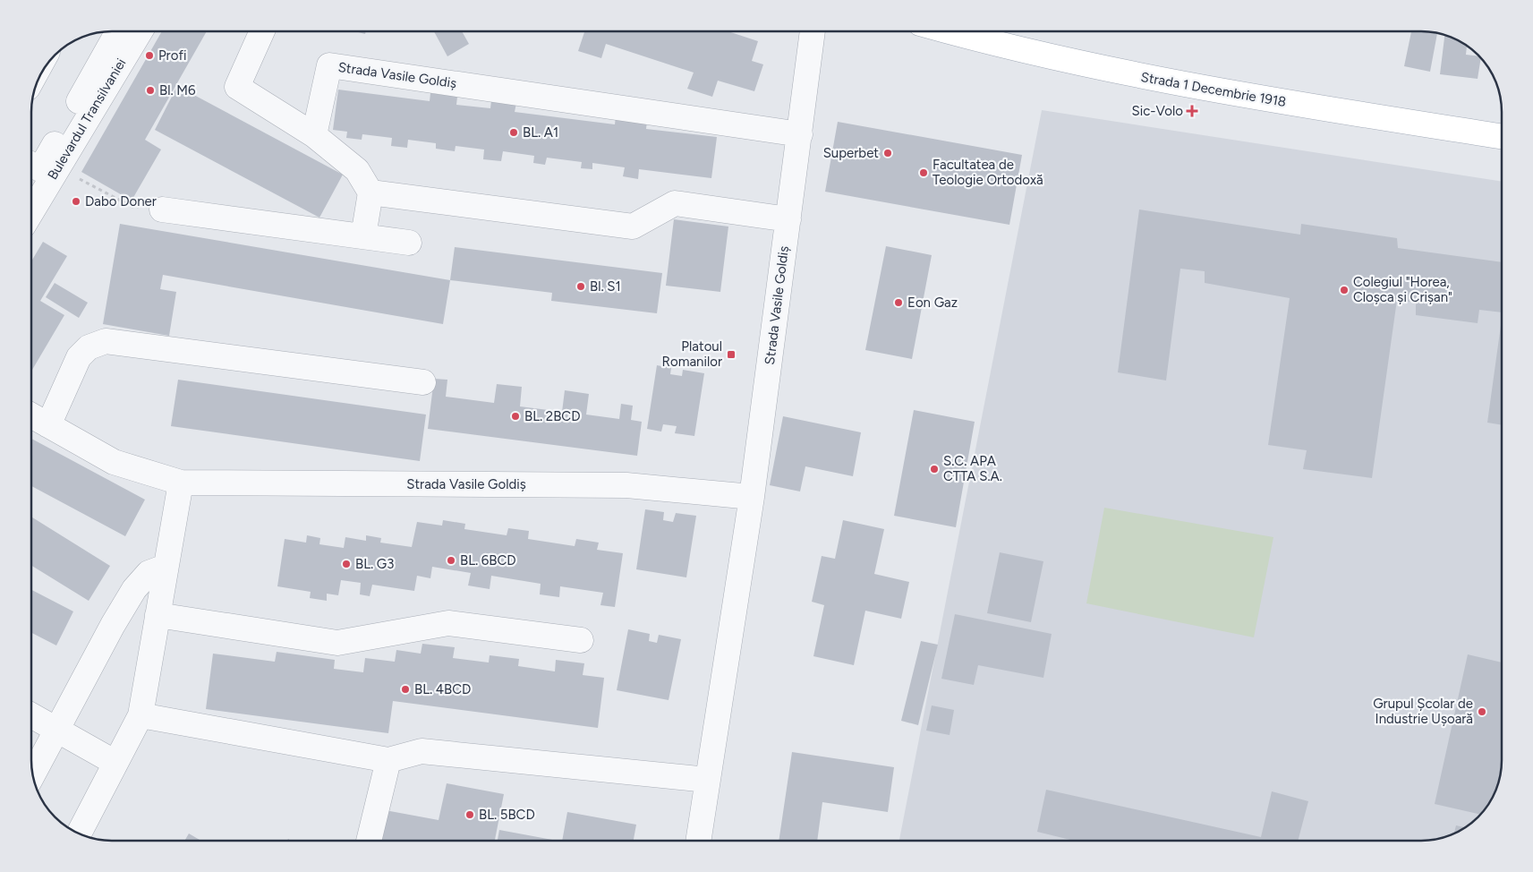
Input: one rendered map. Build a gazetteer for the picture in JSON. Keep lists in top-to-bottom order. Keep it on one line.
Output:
{"streets":{"main road":["Strada 1 Decembrie 1918"],"street":["Strada Vasile Goldiș","Bulevardul Transilvaniei"]},"places":{"other":["Profi","Bl. M6","BL. A1","Superbet","Facultatea de Teologie Ortodoxă","Dabo Doner","Bl. S1","Colegiul \"Horea, Cloșca și Crișan\"","Eon Gaz","BL. 2BCD","S.C. APA CTTA S.A.","BL. 6BCD","BL. G3","BL. 4BCD","Grupul Școlar de Industrie Ușoară","BL. 5BCD"],"health":["Sic-Volo"],"transit":["Platoul Romanilor"]}}
